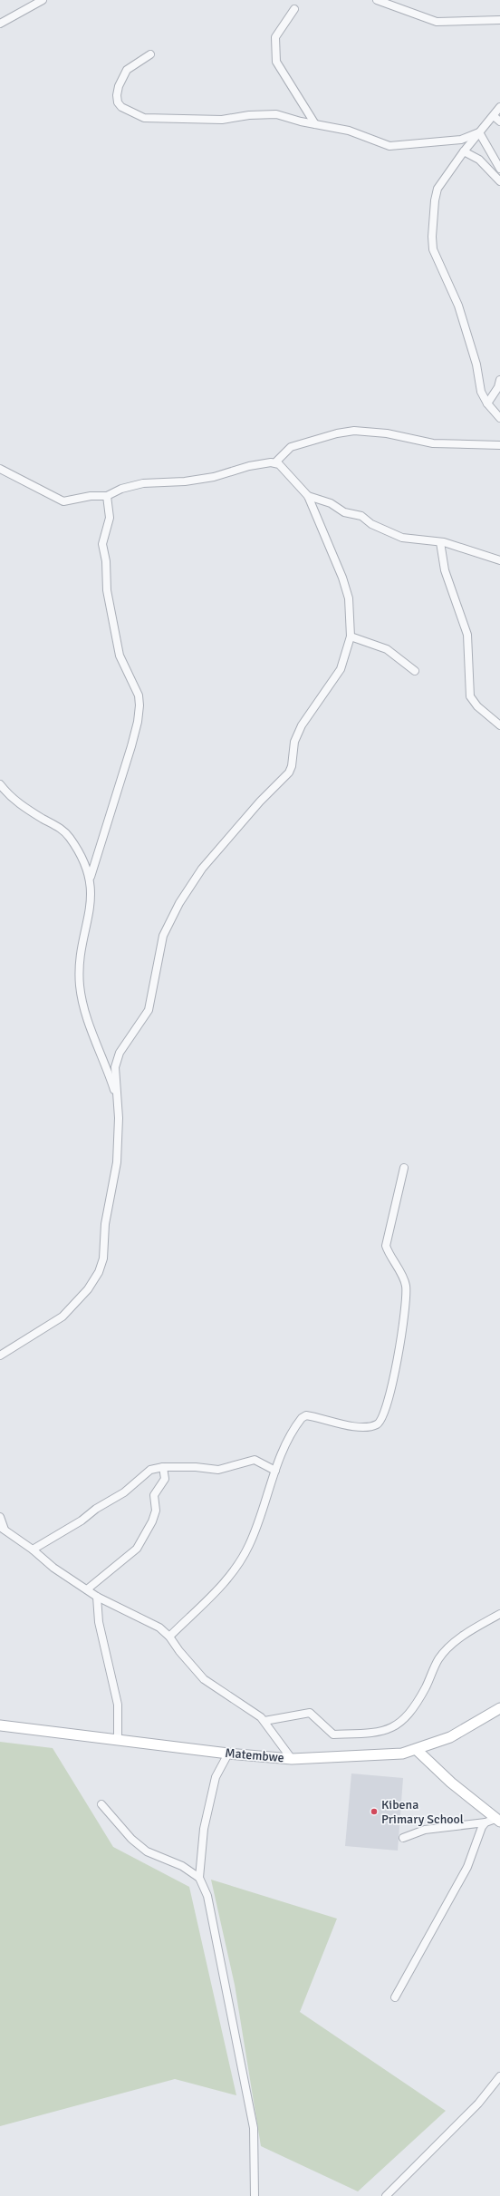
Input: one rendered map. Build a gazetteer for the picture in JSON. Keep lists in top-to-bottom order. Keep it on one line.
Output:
{"streets":{"main road":["Matembwe"]},"places":["Kibena Primary School"]}
